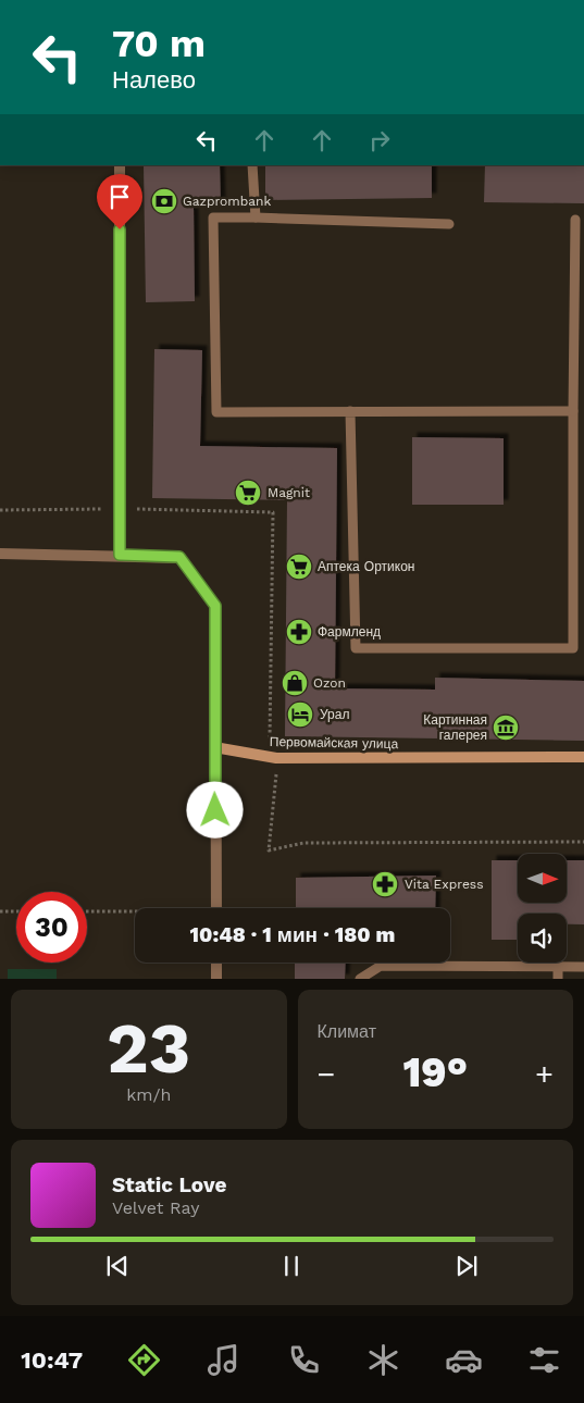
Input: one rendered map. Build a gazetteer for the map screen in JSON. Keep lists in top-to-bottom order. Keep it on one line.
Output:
{"streets":{"street":["Первомайская улица"]},"places":{"bank":["Gazprombank"],"supermarket":["Magnit","Аптека Ортикон"],"pharmacy":["Фармленд","Vita Express"],"shop":["Ozon"],"hotel":["Урал"],"museum":["Картинная галерея"]},"north":"right","page":{"turn":["70 m","Налево"],"limit":"30","trip":"10:48 · 1 мин · 180 m","tile":[["23","km/h"],"Климат"],"heat":["−","19°","+"],"song":["Static Love","Velvet Ray"],"tabs":"10:47"}}
